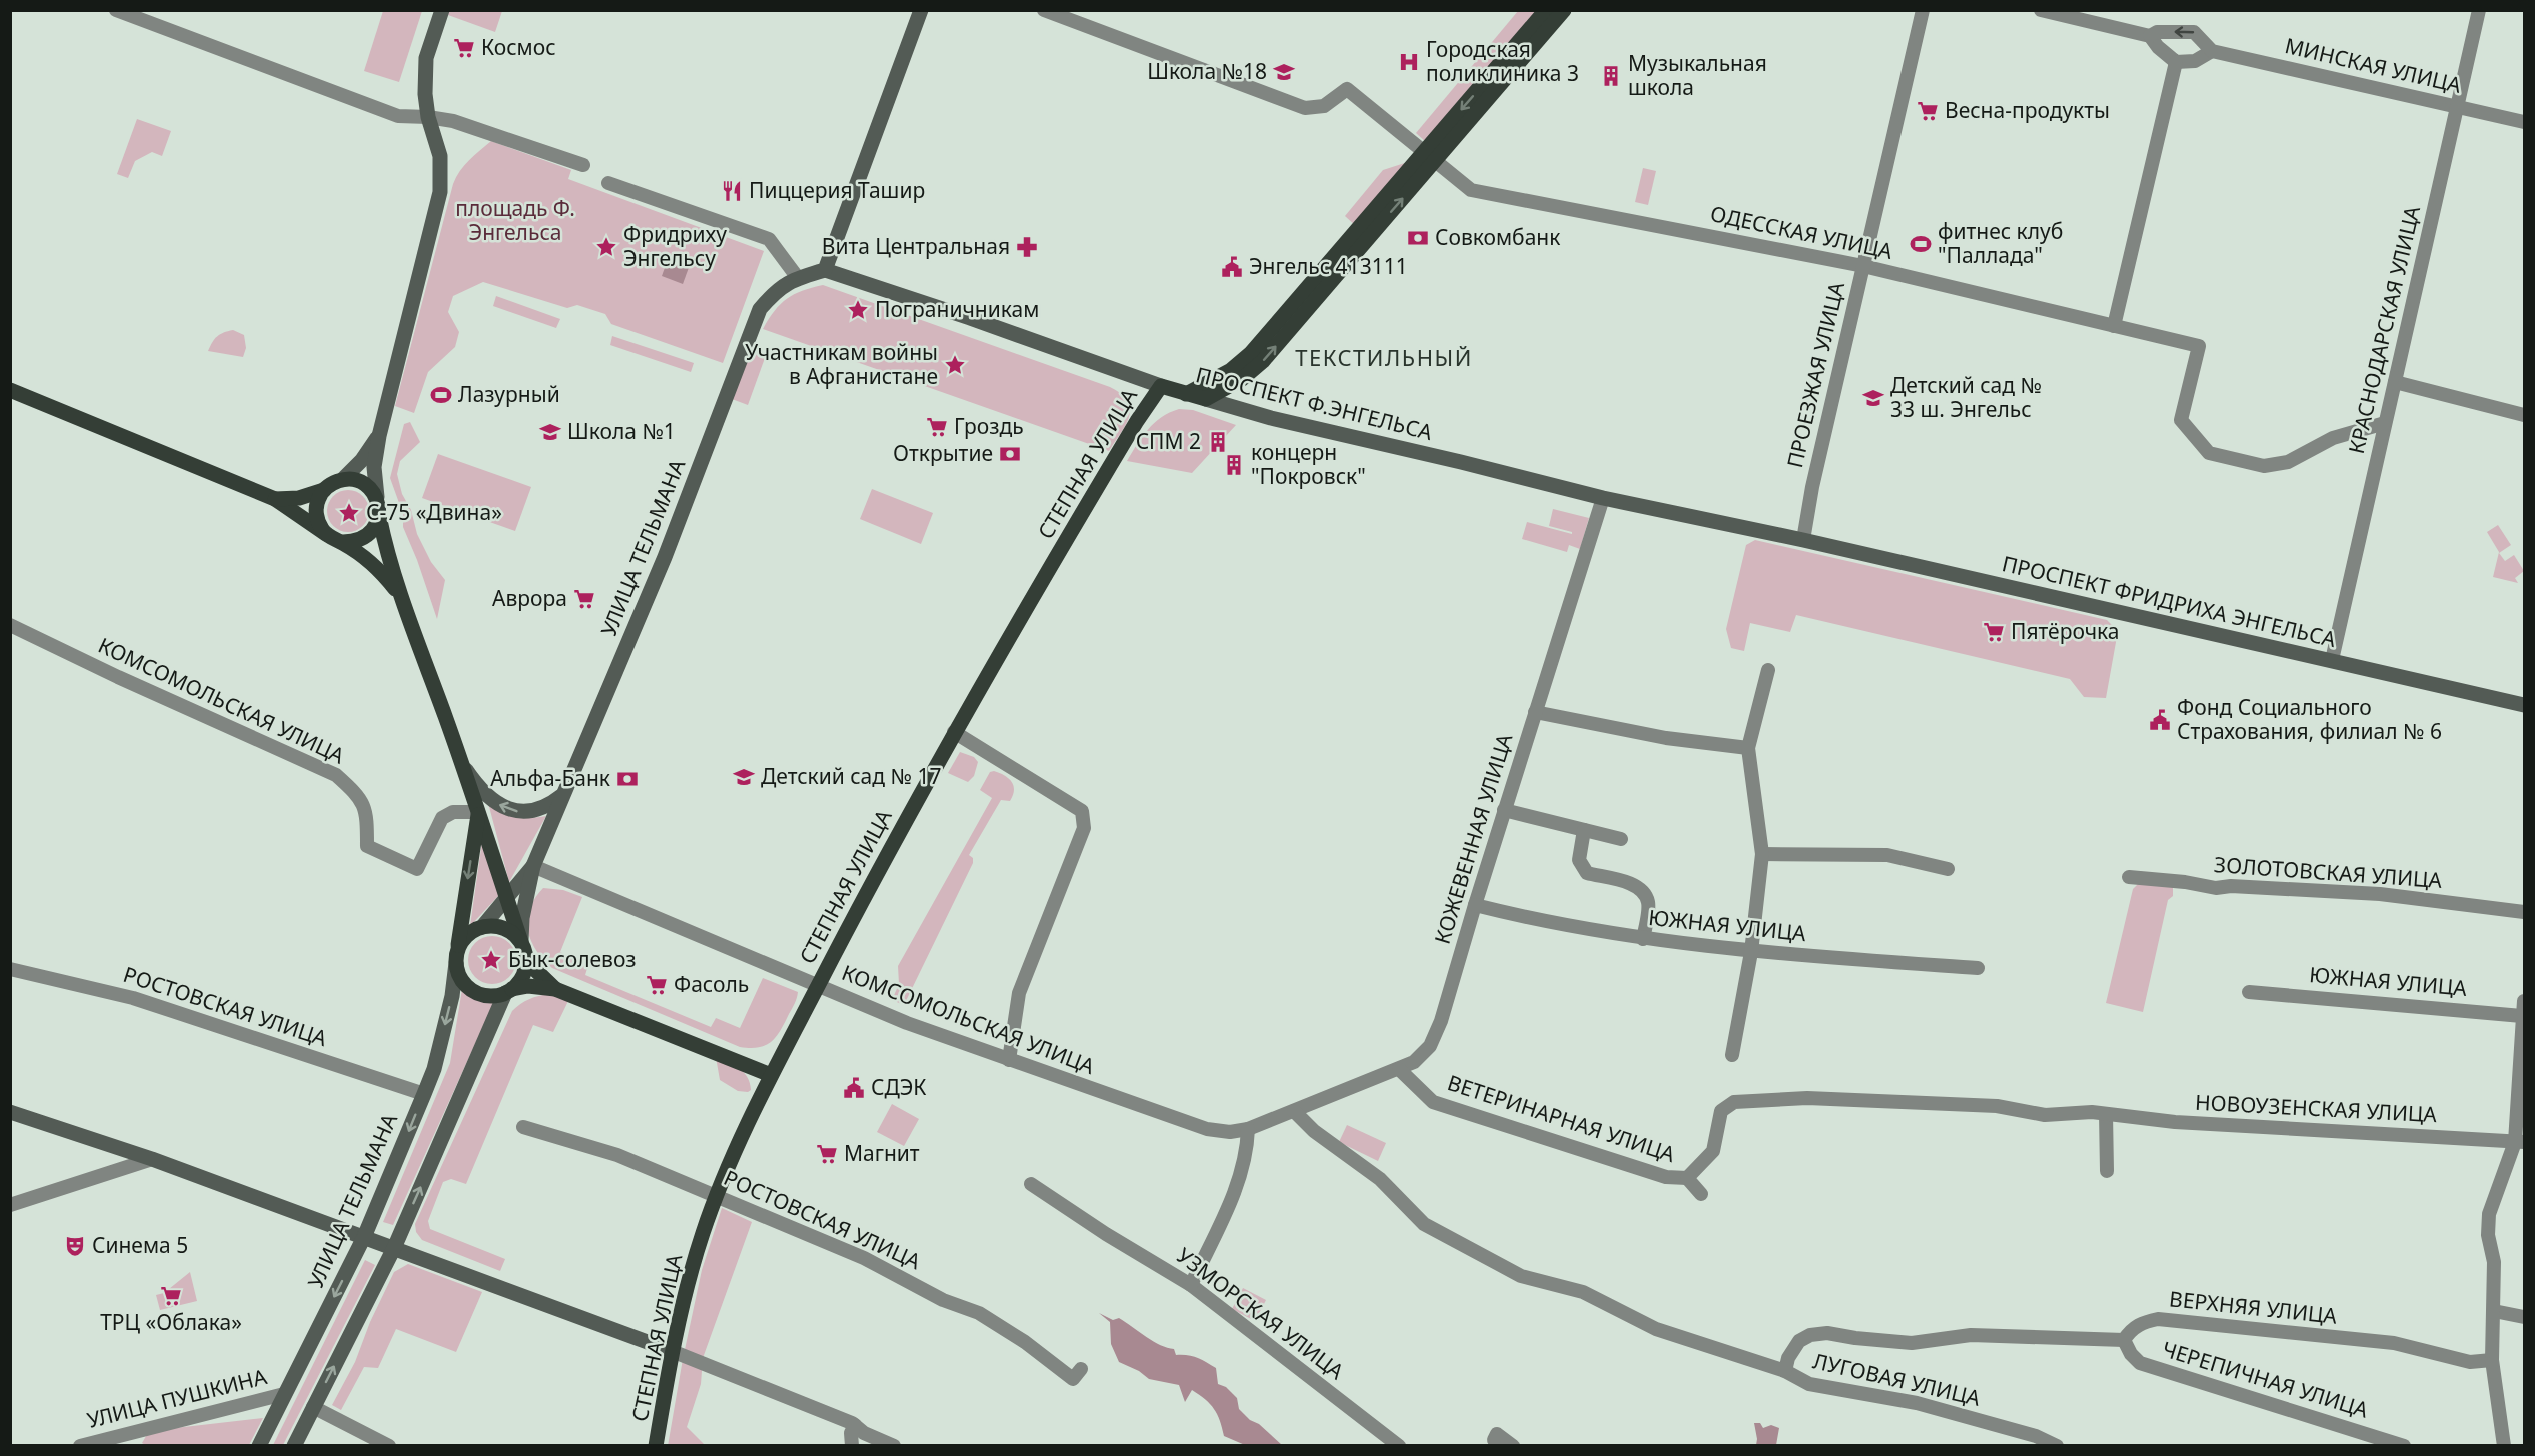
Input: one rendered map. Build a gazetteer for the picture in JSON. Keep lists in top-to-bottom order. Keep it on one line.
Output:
{"streets":{"main road":["ПРОСПЕКТ Ф.ЭНГЕЛЬСА","СТЕПНАЯ УЛИЦА","УЛИЦА ТЕЛЬМАНА"],"street":["МИНСКАЯ УЛИЦА","ОДЕССКАЯ УЛИЦА","КРАСНОДАРСКАЯ УЛИЦА","ПРОЕЗЖАЯ УЛИЦА","ПРОСПЕКТ ФРИДРИХА ЭНГЕЛЬСА","КОМСОМОЛЬСКАЯ УЛИЦА","КОЖЕВЕННАЯ УЛИЦА","ЗОЛОТОВСКАЯ УЛИЦА","ЮЖНАЯ УЛИЦА","РОСТОВСКАЯ УЛИЦА","НОВОУЗЕНСКАЯ УЛИЦА","ВЕТЕРИНАРНАЯ УЛИЦА","ВЕРХНЯЯ УЛИЦА","УЗМОРСКАЯ УЛИЦА","ЛУГОВАЯ УЛИЦА","ЧЕРЕПИЧНАЯ УЛИЦА","УЛИЦА ПУШКИНА"]},"crossings":[["МИНСКАЯ УЛИЦА","КРАСНОДАРСКАЯ УЛИЦА"],["ОДЕССКАЯ УЛИЦА","КРАСНОДАРСКАЯ УЛИЦА"],["ОДЕССКАЯ УЛИЦА","ПРОЕЗЖАЯ УЛИЦА"],["КРАСНОДАРСКАЯ УЛИЦА","ПРОСПЕКТ ФРИДРИХА ЭНГЕЛЬСА"],["ПРОЕЗЖАЯ УЛИЦА","ПРОСПЕКТ Ф.ЭНГЕЛЬСА"],["ПРОЕЗЖАЯ УЛИЦА","ПРОСПЕКТ ФРИДРИХА ЭНГЕЛЬСА"],["ПРОСПЕКТ Ф.ЭНГЕЛЬСА","СТЕПНАЯ УЛИЦА"],["ПРОСПЕКТ Ф.ЭНГЕЛЬСА","УЛИЦА ТЕЛЬМАНА"],["ПРОСПЕКТ Ф.ЭНГЕЛЬСА","ПРОСПЕКТ ФРИДРИХА ЭНГЕЛЬСА"],["ПРОСПЕКТ Ф.ЭНГЕЛЬСА","КОЖЕВЕННАЯ УЛИЦА"],["СТЕПНАЯ УЛИЦА","КОМСОМОЛЬСКАЯ УЛИЦА"],["СТЕПНАЯ УЛИЦА","РОСТОВСКАЯ УЛИЦА"],["УЛИЦА ТЕЛЬМАНА","КОМСОМОЛЬСКАЯ УЛИЦА"],["УЛИЦА ТЕЛЬМАНА","РОСТОВСКАЯ УЛИЦА"],["УЛИЦА ТЕЛЬМАНА","УЛИЦА ПУШКИНА"],["КОМСОМОЛЬСКАЯ УЛИЦА","КОЖЕВЕННАЯ УЛИЦА"],["КОМСОМОЛЬСКАЯ УЛИЦА","ЛУГОВАЯ УЛИЦА"],["КОЖЕВЕННАЯ УЛИЦА","ЮЖНАЯ УЛИЦА"],["КОЖЕВЕННАЯ УЛИЦА","ВЕТЕРИНАРНАЯ УЛИЦА"],["КОЖЕВЕННАЯ УЛИЦА","ЛУГОВАЯ УЛИЦА"],["НОВОУЗЕНСКАЯ УЛИЦА","ВЕТЕРИНАРНАЯ УЛИЦА"],["ВЕРХНЯЯ УЛИЦА","ЧЕРЕПИЧНАЯ УЛИЦА"]],"districts":["ТЕКСТИЛЬНЫЙ"],"parks":["площадь Ф. Энгельса"],"places":{"supermarket":["Космос","Весна-продукты","Гроздь","Аврора","Пятёрочка","Фасоль","Магнит","ТРЦ «Облака»"],"hospital":["Городская поликлиника 3"],"school or university":["Школа №18","Детский сад № 33 ш. Энгельс","Школа №1","Детский сад № 17"],"building":["Музыкальная школа","СПМ 2","концерн \"Покровск\""],"restaurant":["Пиццерия Ташир"],"bank":["Совкомбанк","Открытие","Альфа-Банк"],"sports":["фитнес клуб \"Паллада\"","Лазурный"],"place":["Фридриху Энгельсу","Пограничникам","Участникам войны в Афганистане","С-75 «Двина»","Бык-солевоз"],"pharmacy":["Вита Центральная"],"public building":["Энгельс 413111","Фонд Социального Страхования, филиал № 6","СДЭК"],"theatre":["Синема 5"]}}
